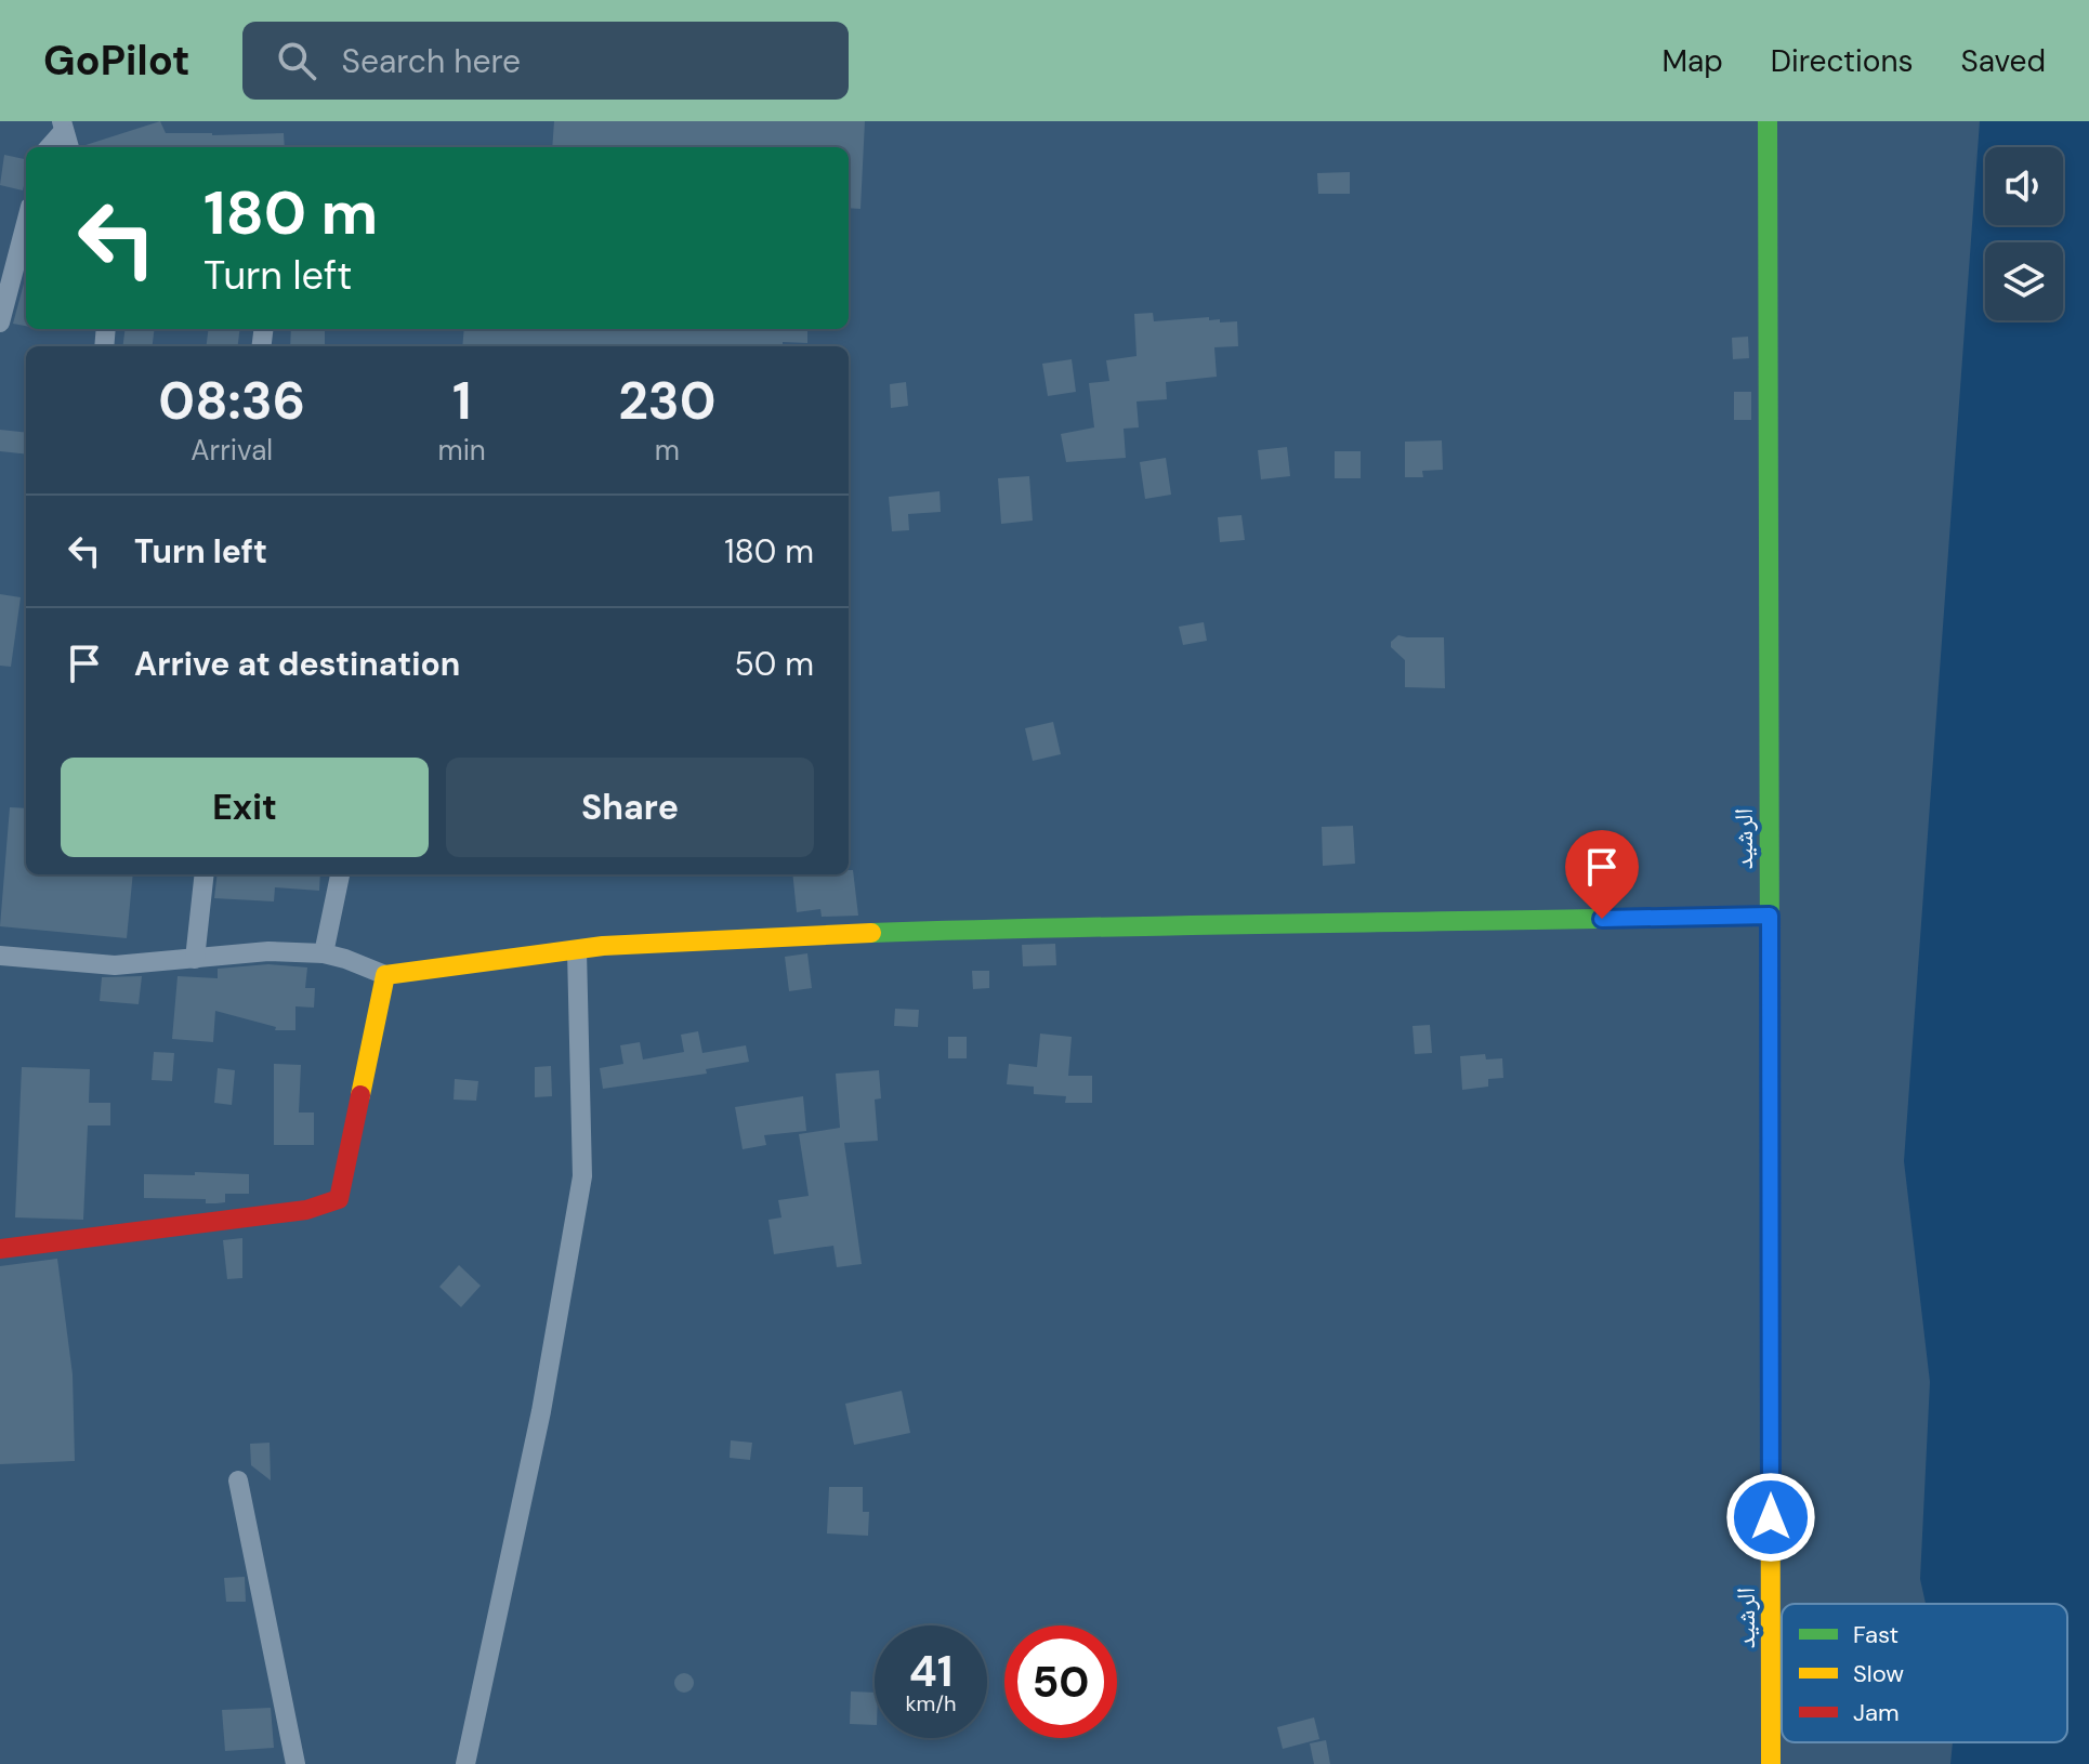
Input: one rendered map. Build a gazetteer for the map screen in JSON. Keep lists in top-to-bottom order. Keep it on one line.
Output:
{"streets":{"street":["الرشيد"]},"legend":["Fast","Slow","Jam"],"page":{"header":"GoPilot","search":"Search here","nav":["Map","Directions","Saved"],"turn":["180 m","Turn left"],"eta":["08:36","Arrival","1","min","230","m"],"list":[{"name":"Turn left","value":"180 m"},{"name":"Arrive at destination","value":"50 m"}],"buttons":["Exit","Share"],"speed":"41 km/h","limit":"50"}}
